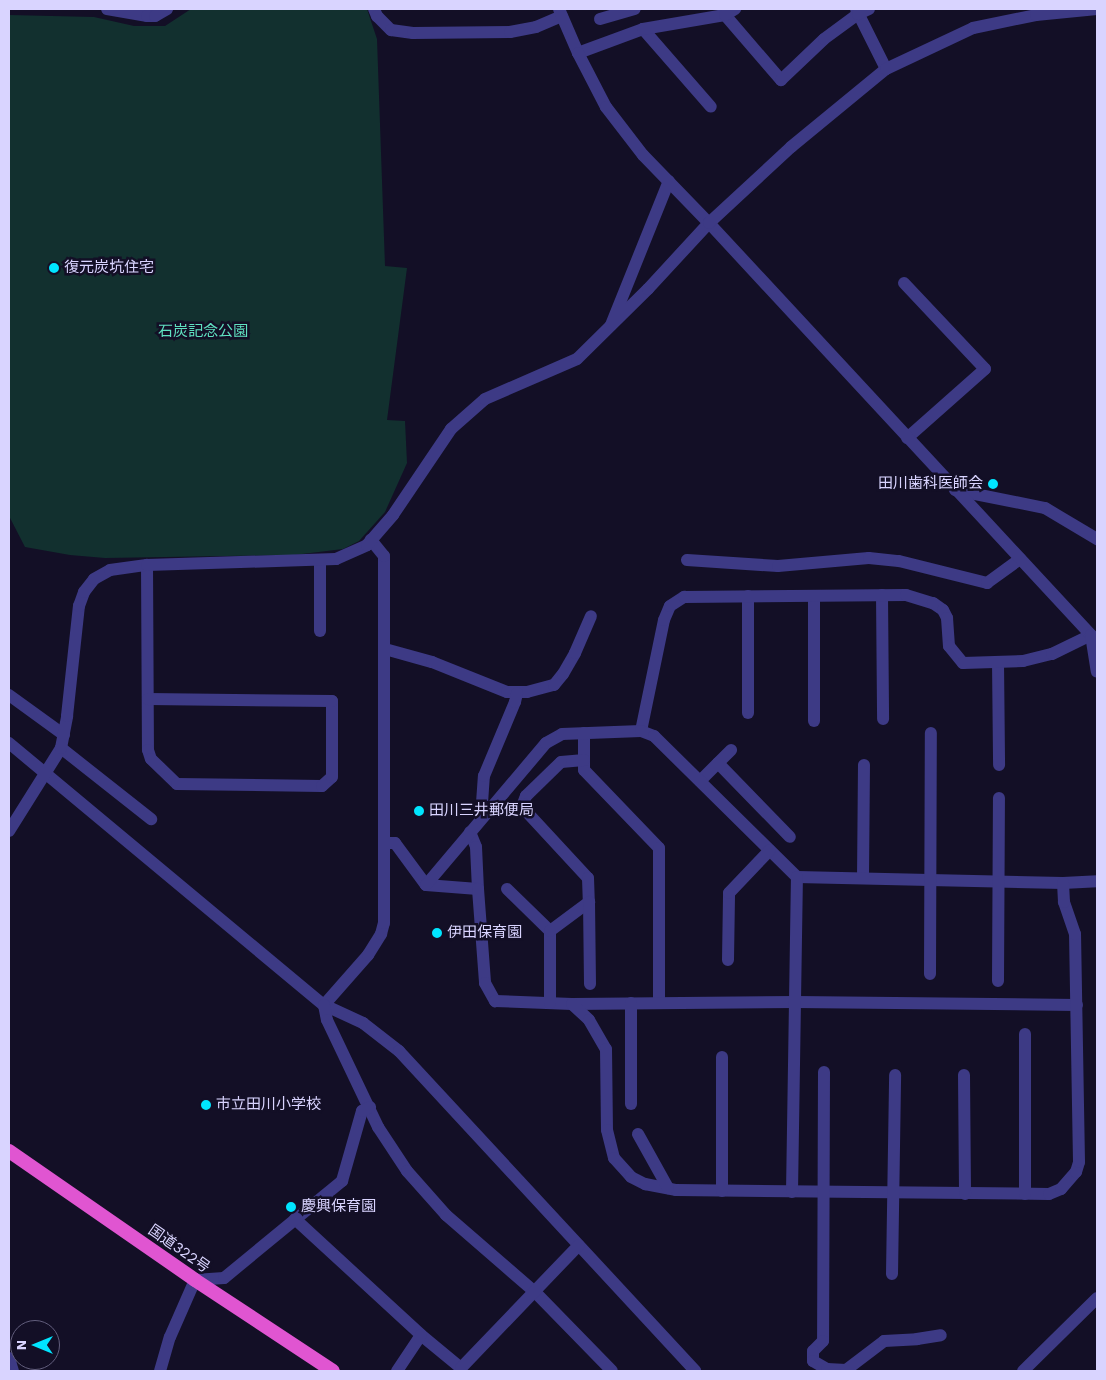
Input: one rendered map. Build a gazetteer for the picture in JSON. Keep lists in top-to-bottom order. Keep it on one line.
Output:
{"streets":{"highway":["国道322号"]},"parks":["石炭記念公園"],"places":["復元炭坑住宅","田川歯科医師会","田川三井郵便局","伊田保育園","市立田川小学校","慶興保育園"],"north":"left"}
